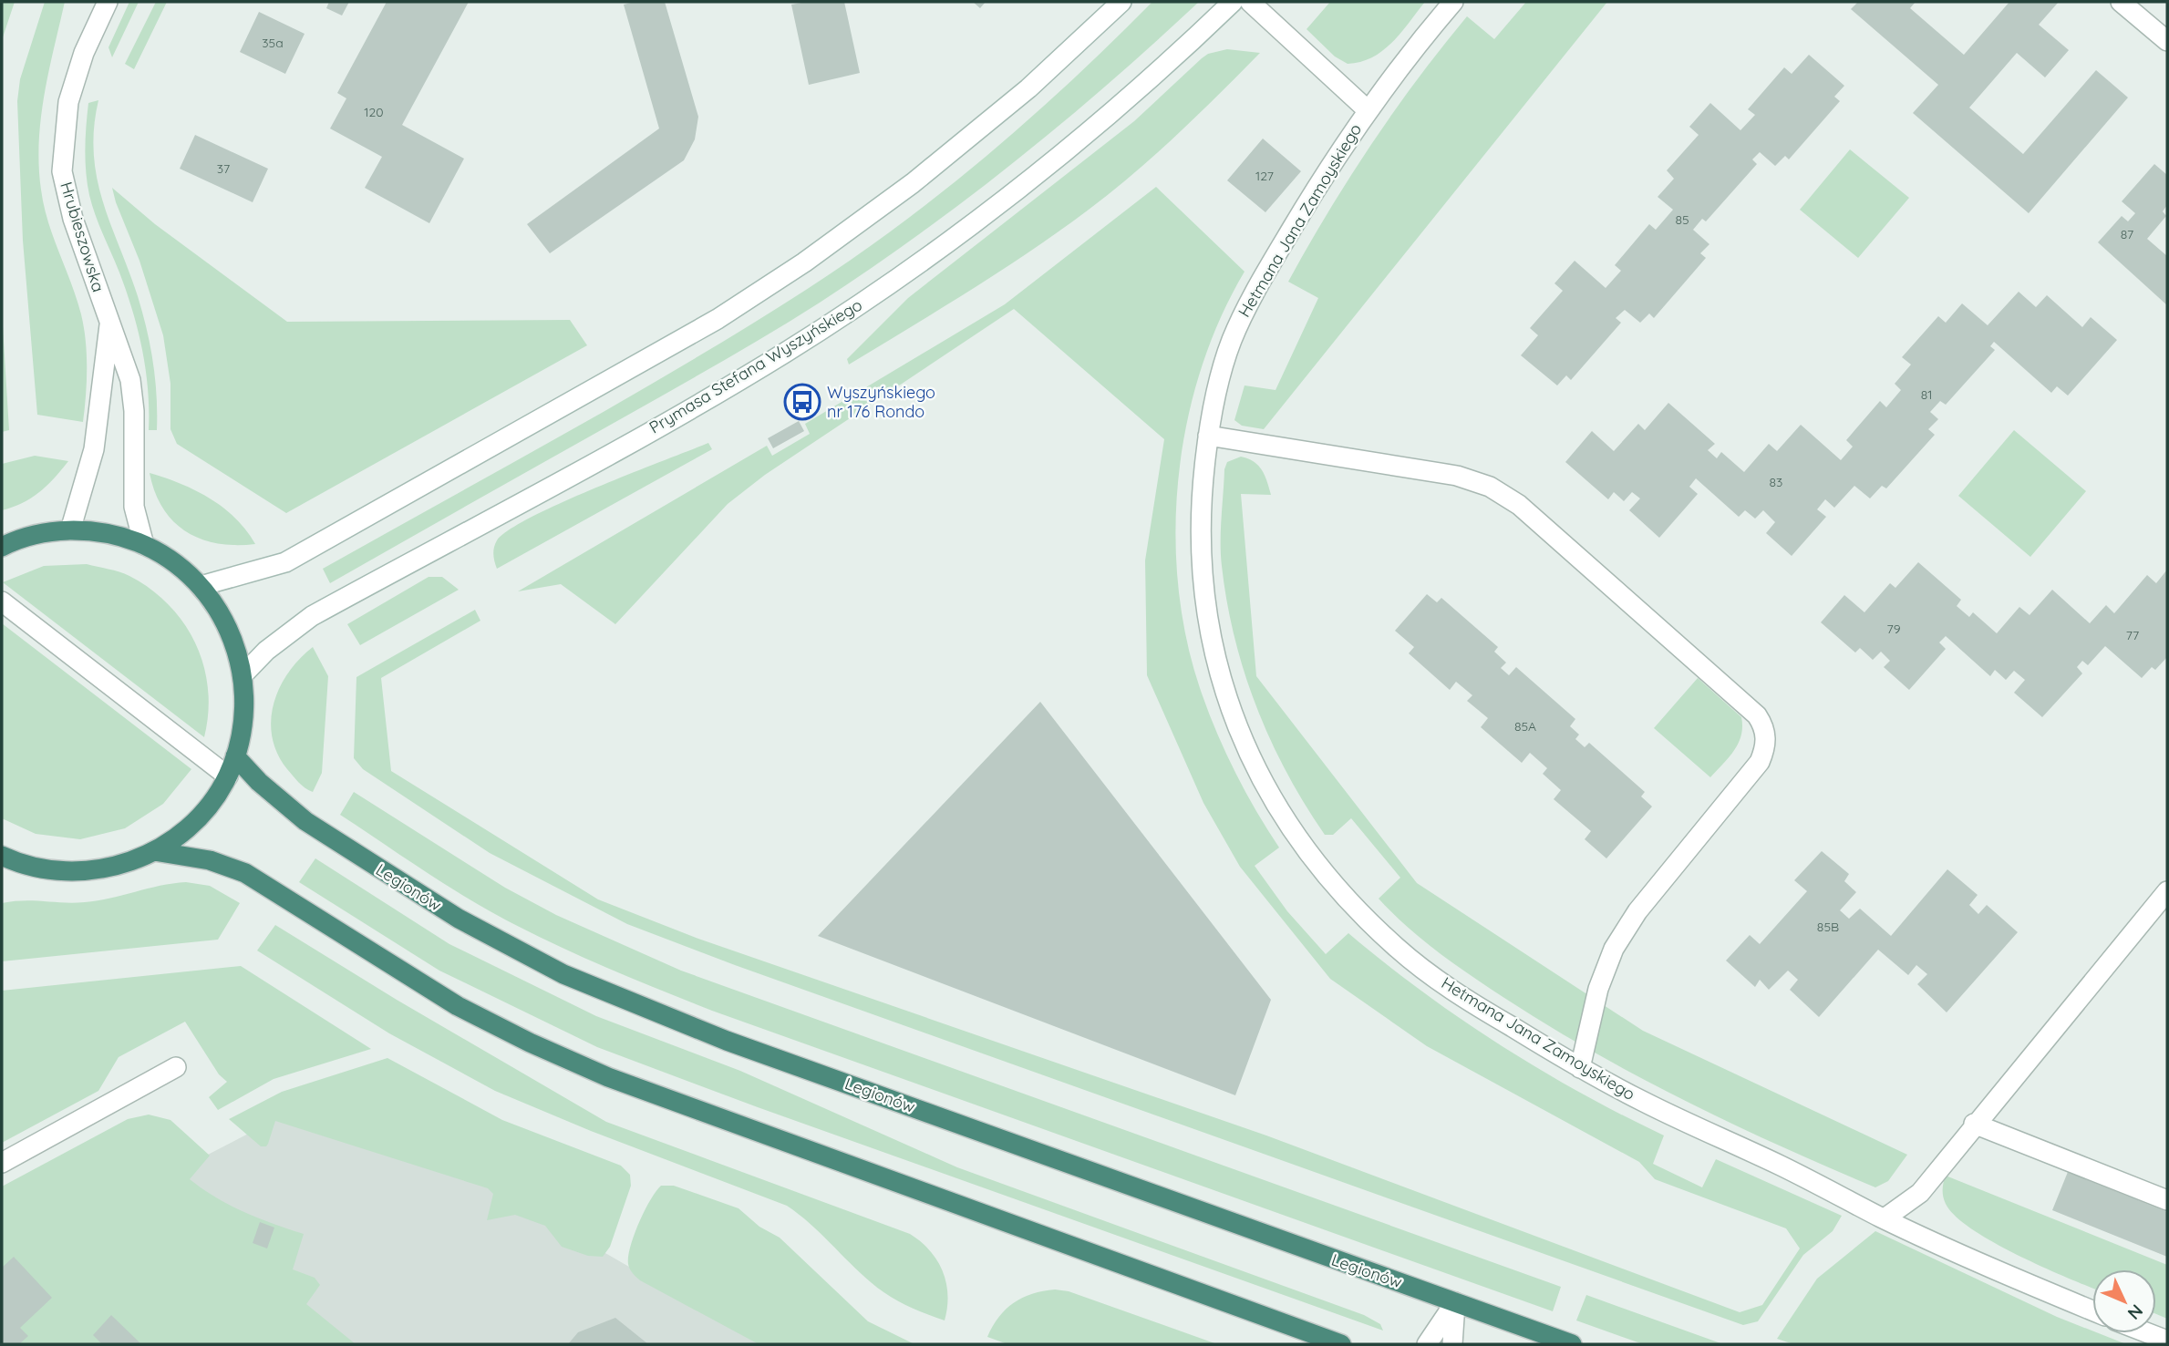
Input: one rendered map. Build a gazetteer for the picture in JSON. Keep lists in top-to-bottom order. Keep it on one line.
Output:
{"streets":{"highway":["Legionów"],"street":["Hetmana Jana Zamoyskiego","Hrubieszowska","Prymasa Stefana Wyszyńskiego"]},"places":{"bus stop":["Wyszyńskiego nr 176 Rondo"]},"house_numbers":["35a","120","37","127","85","87","81","83","79","77","85A","85B"],"north":"bottom right"}
